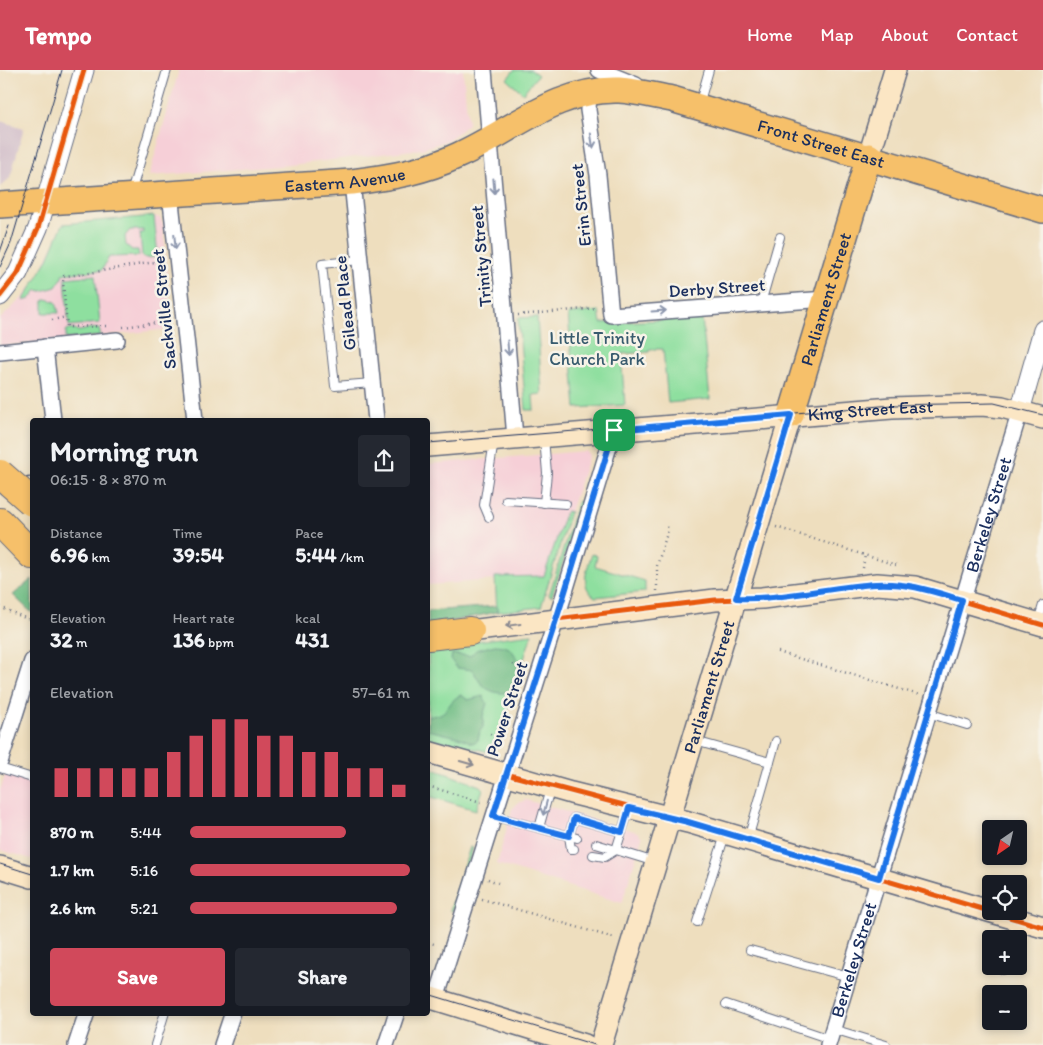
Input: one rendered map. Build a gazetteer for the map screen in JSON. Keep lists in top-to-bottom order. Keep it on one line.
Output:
{"streets":{"main road":["Front Street East","Eastern Avenue","Parliament Street","King Street East"],"street":["Erin Street","Trinity Street","Derby Street","Gilead Place","Sackville Street","Berkeley Street","Power Street"]},"crossings":[["Front Street East","Eastern Avenue"],["Front Street East","Parliament Street"],["Eastern Avenue","Erin Street"],["Eastern Avenue","Trinity Street"],["Eastern Avenue","Gilead Place"],["Eastern Avenue","Sackville Street"],["Erin Street","Derby Street"],["Trinity Street","King Street East"],["Derby Street","Parliament Street"],["Parliament Street","King Street East"],["King Street East","Berkeley Street"],["King Street East","Power Street"]],"one_way":["Erin Street","Trinity Street","Derby Street","Sackville Street"],"parks":["Little Trinity Church Park"],"north":"bottom left","page":{"header":"Tempo","nav":["Home","Map","About","Contact"],"heading":["Morning run","06:15 · 8 × 870 m"],"stats":[["Distance","6.96 km"],["Time","39:54"],["Pace","5:44 /km"],["Elevation","32 m"],["Heart rate","136 bpm"],["kcal","431"]],"chart":["Elevation","57–61 m"],"list":[{"name":"870 m","note":"5:44"},{"name":"1.7 km","note":"5:16"},{"name":"2.6 km","note":"5:21"}],"map_buttons":["+","−"],"buttons":["Save","Share"]}}
